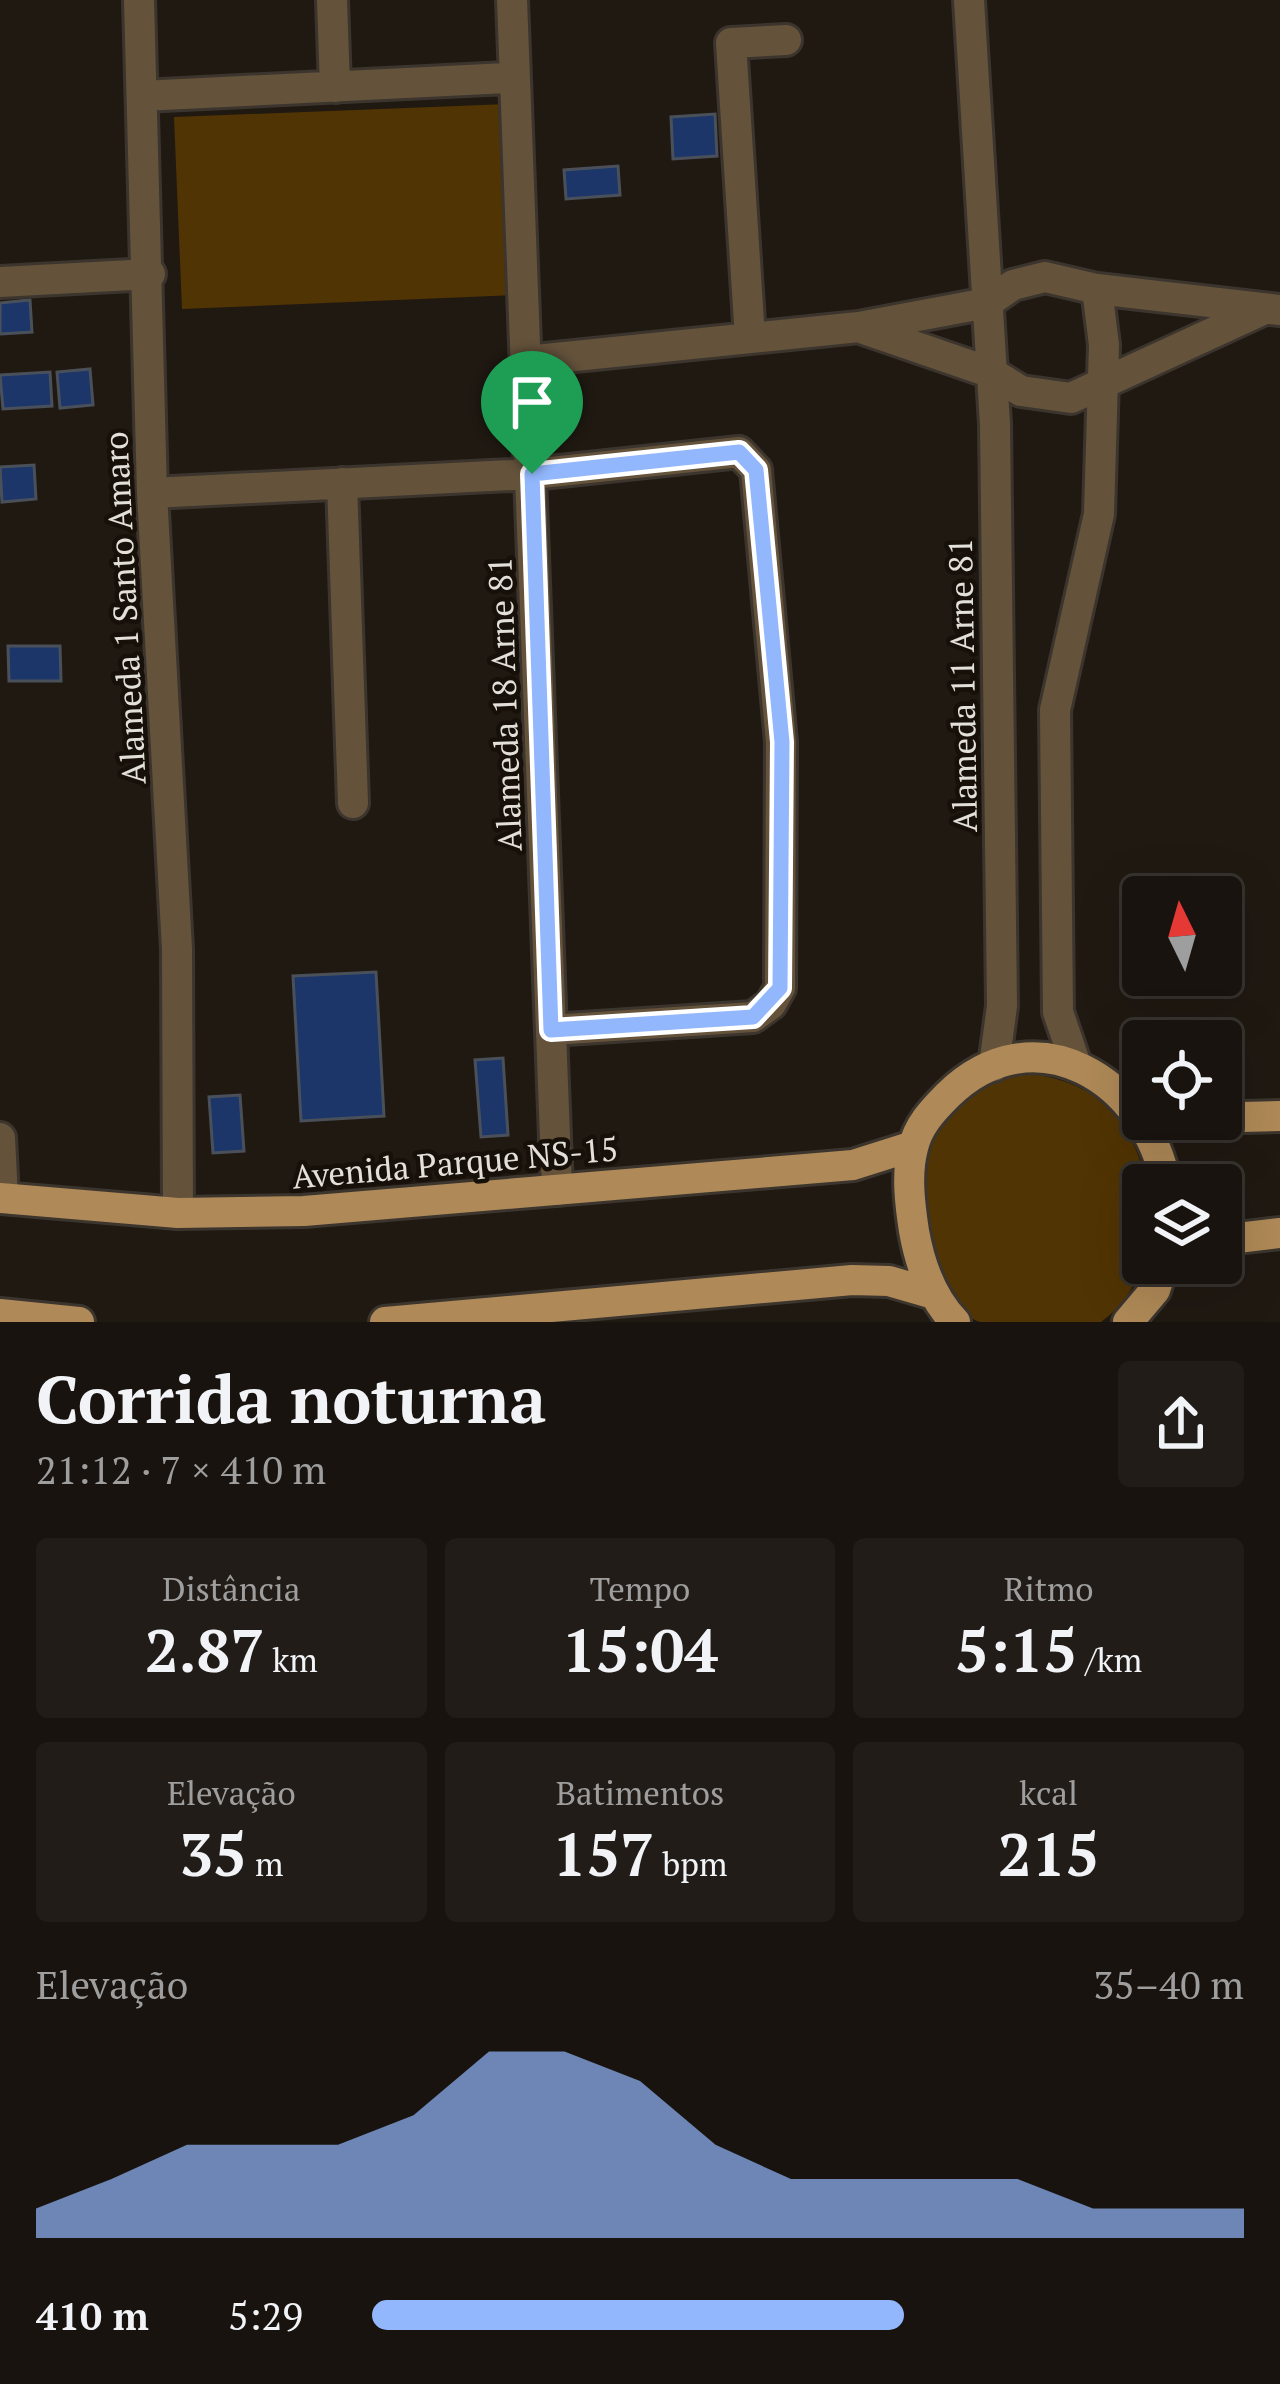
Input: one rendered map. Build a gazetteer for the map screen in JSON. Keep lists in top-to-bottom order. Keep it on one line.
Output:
{"streets":{"main road":["Avenida Parque NS-15"],"street":["Alameda 1 Santo Amaro","Alameda 11 Arne 81","Alameda 18 Arne 81"]},"crossings":[["Alameda 1 Santo Amaro","Avenida Parque NS-15"],["Alameda 18 Arne 81","Avenida Parque NS-15"]],"north":"top","page":{"heading":["Corrida noturna","21:12 · 7 × 410 m"],"stats":[["Distância","2.87 km"],["Tempo","15:04"],["Ritmo","5:15 /km"],["Elevação","35 m"],["Batimentos","157 bpm"],["kcal","215"]],"chart":["Elevação","35–40 m"],"list":[{"name":"410 m","note":"5:29"}]}}
